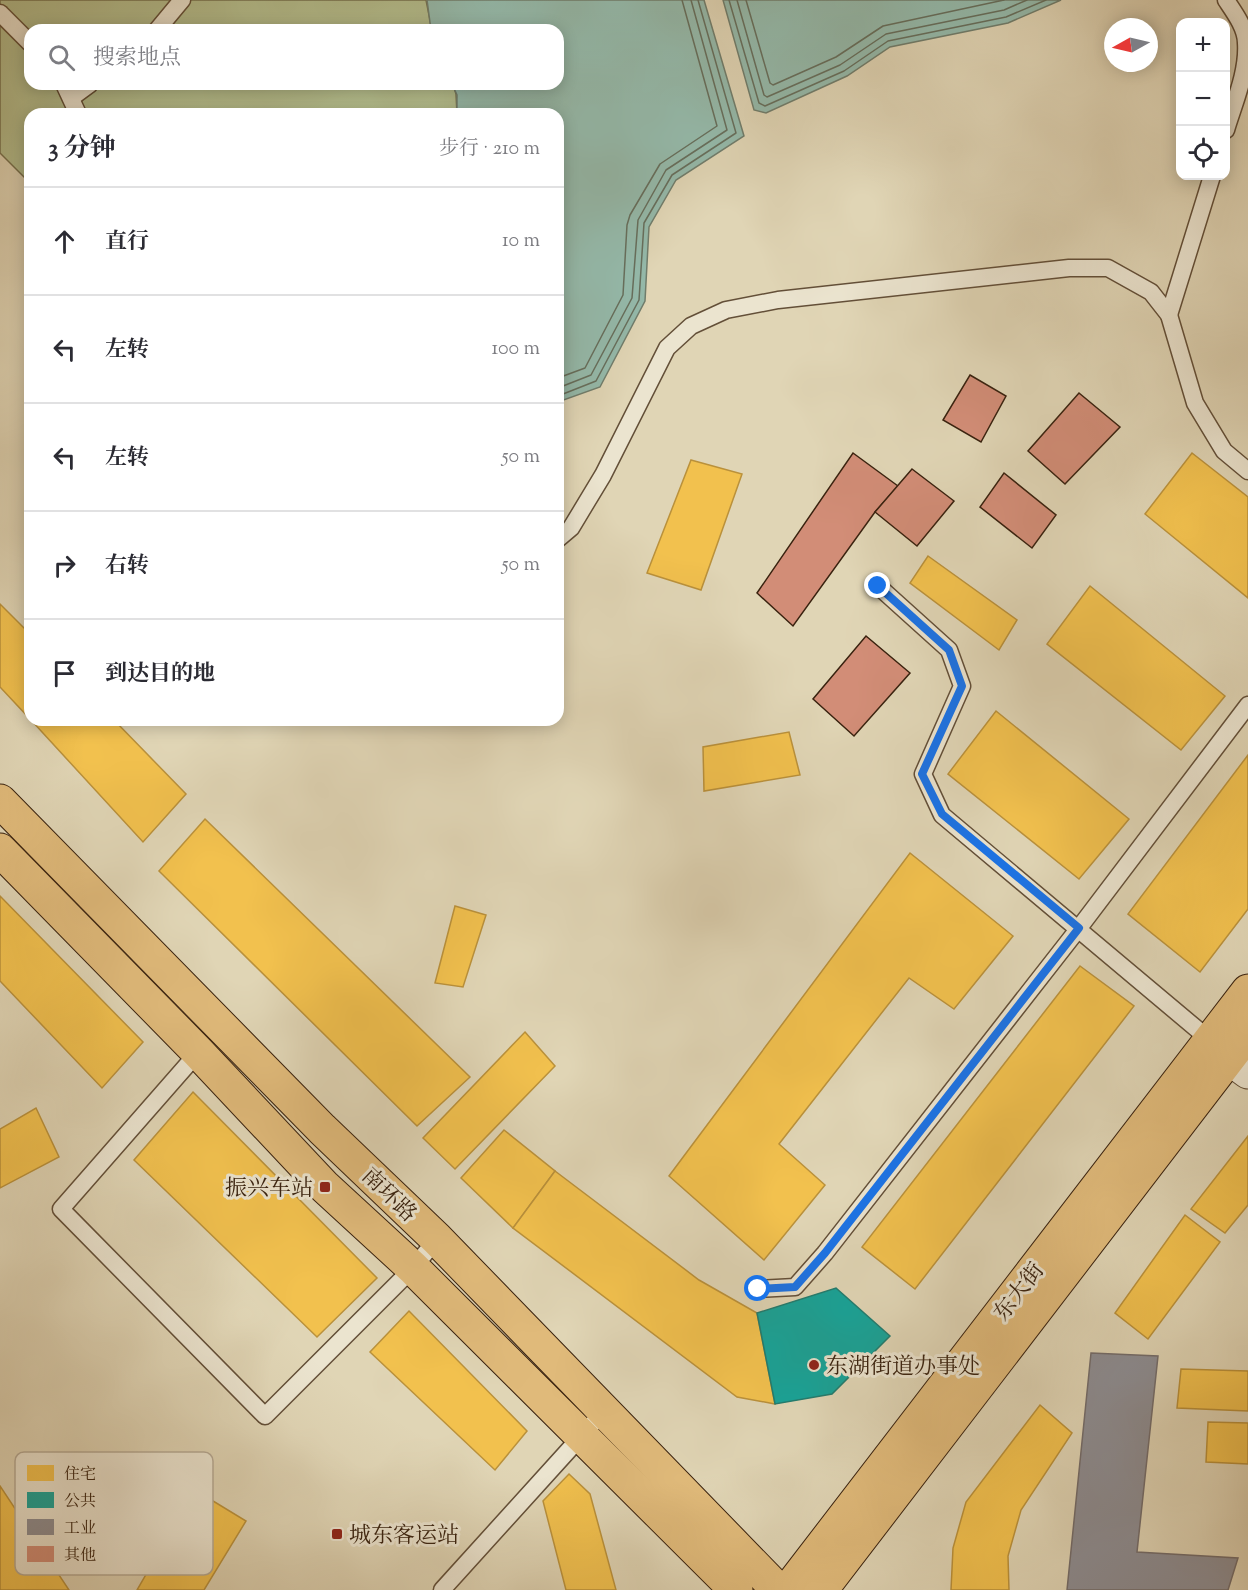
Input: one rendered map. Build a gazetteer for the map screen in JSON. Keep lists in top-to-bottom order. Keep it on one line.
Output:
{"streets":{"main road":["南环路","东大街"]},"places":{"transit":["振兴车站","城东客运站"],"other":["东湖街道办事处"]},"legend":["住宅","公共","工业","其他"],"north":"left","page":{"map_buttons":["+","−"],"search":"搜索地点","heading":["3 分钟","步行 · 210 m"],"list":[["直行","10 m"],["左转","100 m"],["左转","50 m"],["右转","50 m"],"到达目的地"]}}
